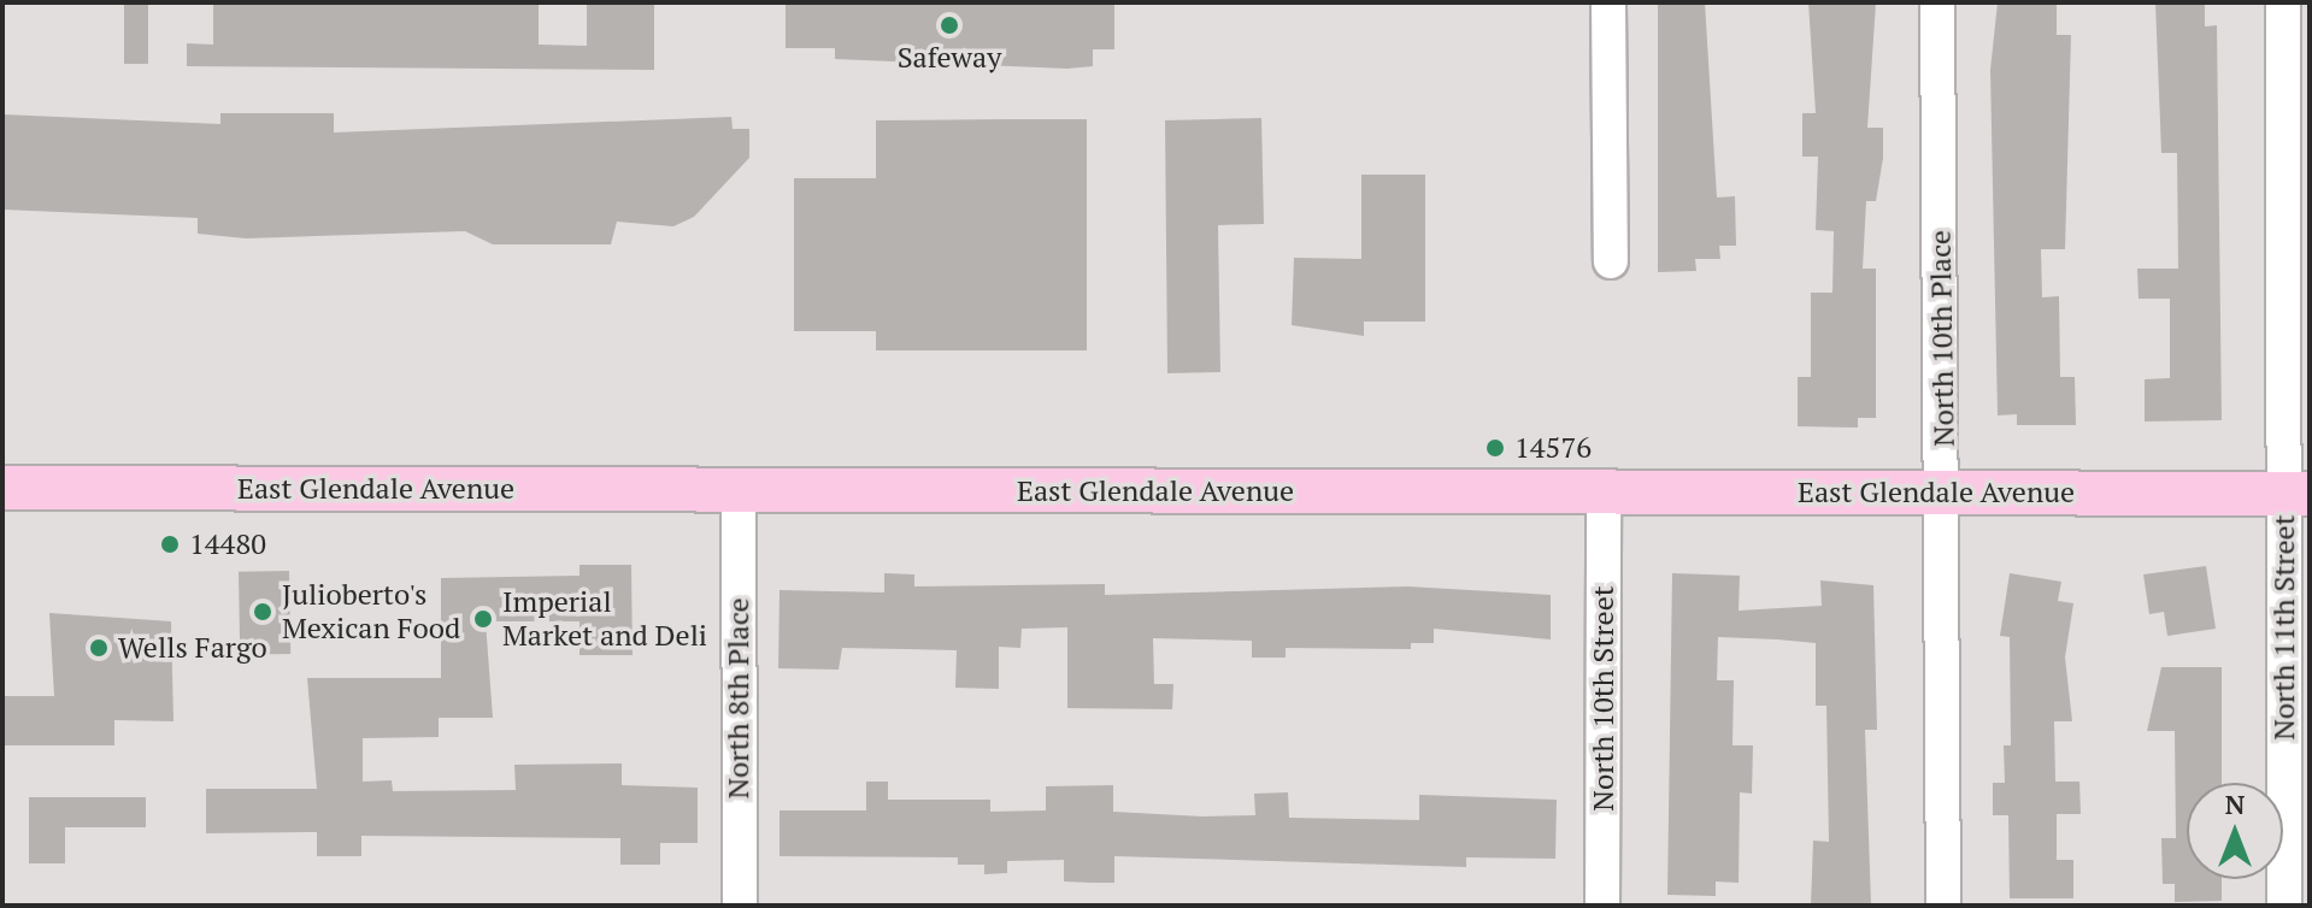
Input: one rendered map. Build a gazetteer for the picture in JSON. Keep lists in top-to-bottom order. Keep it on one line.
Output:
{"streets":{"main road":["East Glendale Avenue"],"street":["North 10th Place","North 11th Street","North 8th Place","North 10th Street"]},"crossings":[["North 10th Place","East Glendale Avenue"],["East Glendale Avenue","North 11th Street"],["East Glendale Avenue","North 8th Place"],["East Glendale Avenue","North 10th Street"]],"places":["Safeway","14576","14480","Julioberto's Mexican Food","Imperial Market and Deli","Wells Fargo"],"north":"top"}
